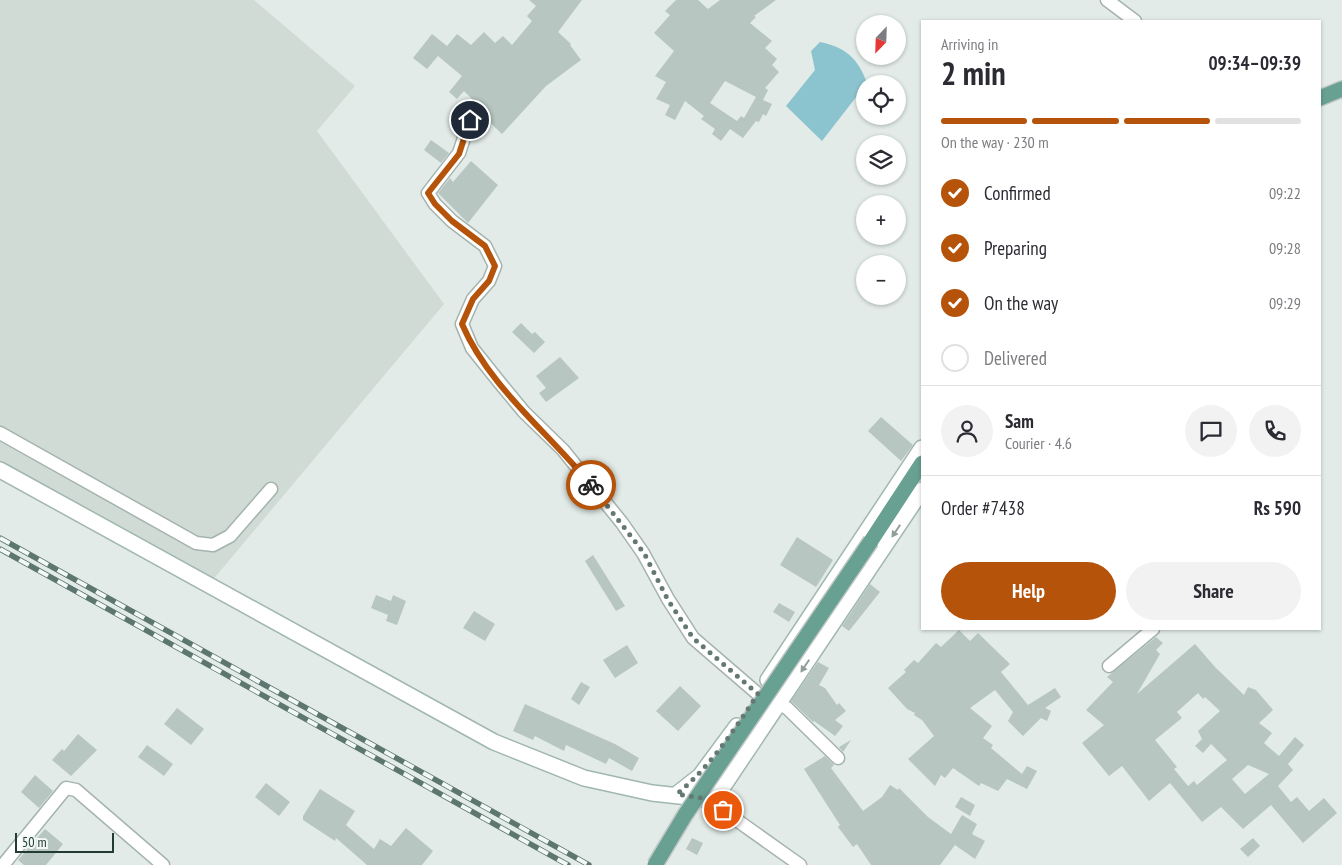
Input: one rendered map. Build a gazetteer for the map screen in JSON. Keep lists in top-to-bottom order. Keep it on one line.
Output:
{"scale_bar":"50 m","north":"bottom left","page":{"map_buttons":["+","−"],"heading":["2 min","Arriving in","09:34–09:39"],"panel":["Sam","Courier · 4.6","Order #7438","Rs 590"],"bar":"On the way · 230 m","list":[["Confirmed","09:22"],["Preparing","09:28"],["On the way","09:29"],"Delivered"],"buttons":["Help","Share"],"scale":"50 m"}}
